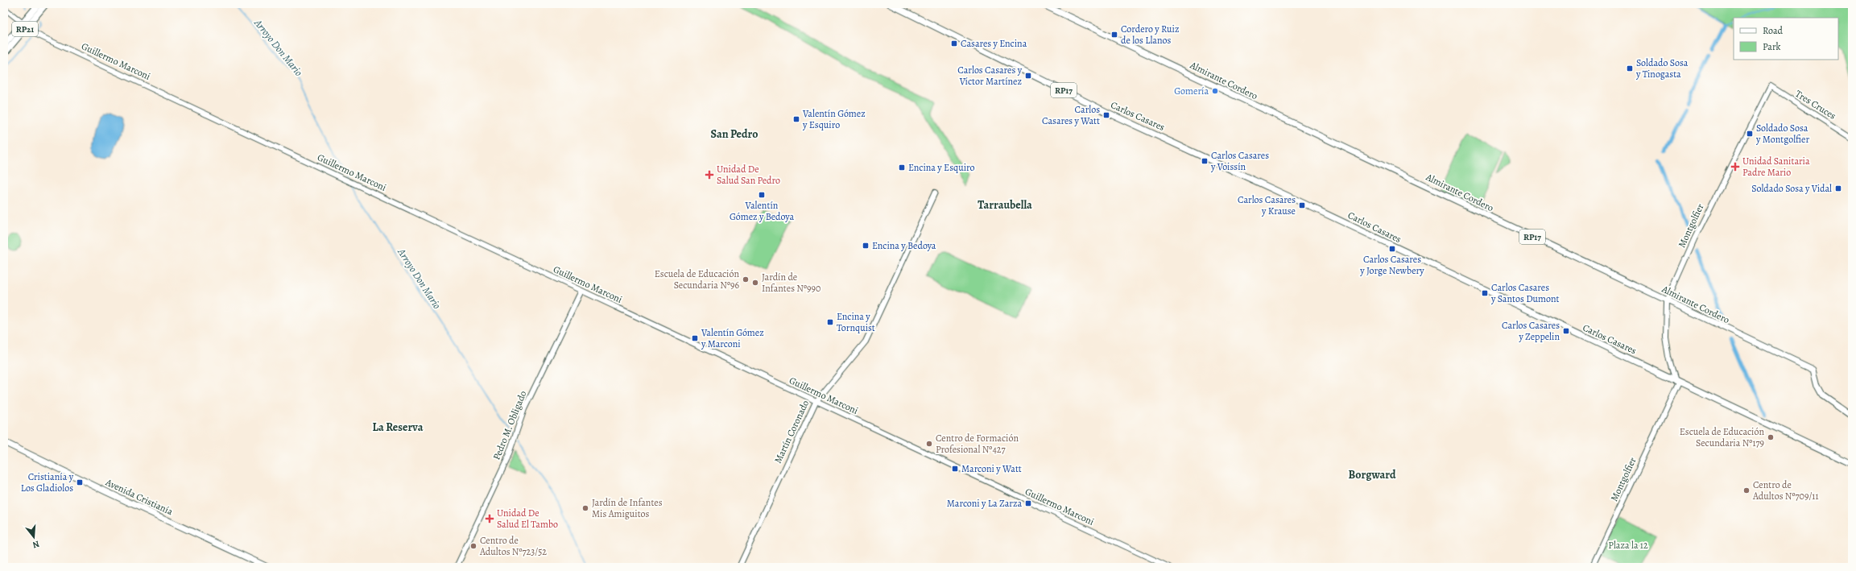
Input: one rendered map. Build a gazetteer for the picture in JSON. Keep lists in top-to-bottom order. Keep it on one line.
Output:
{"streets":{"main road":["RP21","Almirante Cordero","RP17","Carlos Casares","Avenida Cristianía"],"street":["Guillermo Marconi","Tres Cruces","Montgolfier","Pedro M. Obligado","Martín Coronado"]},"crossings":[["RP21","Guillermo Marconi"],["Guillermo Marconi","Pedro M. Obligado"],["Guillermo Marconi","Martín Coronado"],["Almirante Cordero","Montgolfier"],["Tres Cruces","Montgolfier"],["Carlos Casares","Montgolfier"]],"districts":["San Pedro","Tarraubella","La Reserva","Borgward"],"water":["Arroyo Don Mario"],"parks":["Plaza la 12"],"places":{"transit":["Cordero y Ruiz de los Llanos","Casares y Encina","Soldado Sosa y Tinogasta","Carlos Casares y Víctor Martínez","Carlos Casares y Watt","Valentín Gómez y Esquiro","Soldado Sosa y Montgolfier","Carlos Casares y Voissín","Encina y Esquiro","Soldado Sosa y Vidal","Valentín Gómez y Bedoya","Carlos Casares y Krause","Encina y Bedoya","Carlos Casares y Jorge Newbery","Carlos Casares y Santos Dumont","Encina y Tornquist","Carlos Casares y Zeppelin","Valentín Gómez y Marconi","Marconi y Watt","Cristianía y Los Gladiolos","Marconi y La Zarza"],"other":["Gomería","Escuela de Educación Secundaria Nº96","Jardín de Infantes Nº990","Escuela de Educación Secundaria Nº179","Centro de Formación Profesional Nº427","Centro de Adultos Nº709/11","Jardín de Infantes Mis Amiguitos","Centro de Adultos Nº723/52"],"health":["Unidad Sanitaria Padre Mario","Unidad De Salud San Pedro","Unidad De Salud El Tambo"]},"legend":["Road","Park"],"north":"bottom"}
